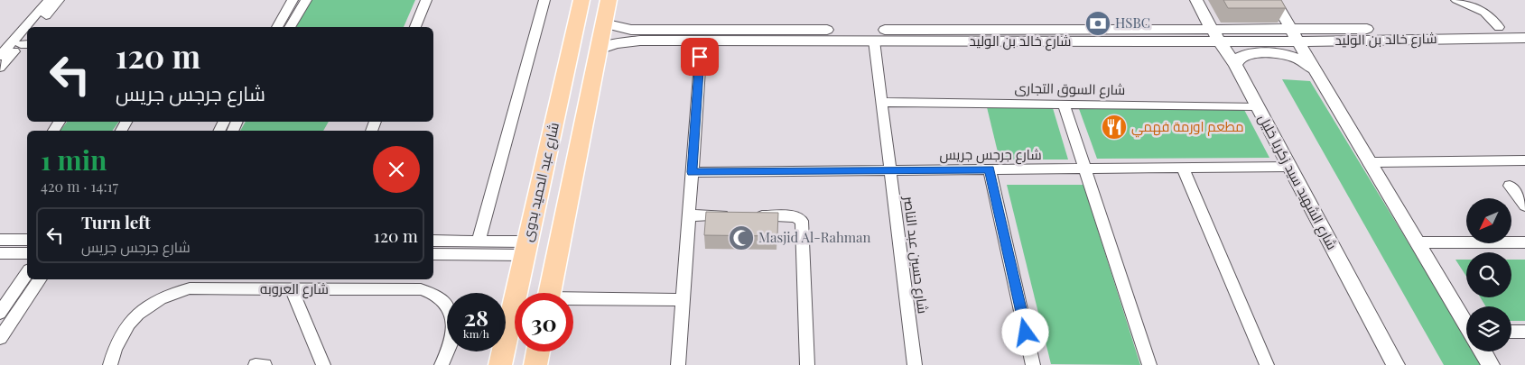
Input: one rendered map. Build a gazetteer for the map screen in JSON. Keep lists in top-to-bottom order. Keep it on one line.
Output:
{"streets":{"main road":["شارع عبد الحميد بدوى"],"street":["شارع خالد بن الوليد","شارع السوق التجارى","شارع جرجس جريس","شارع الشهيد سيد زكريا خليل","شارع حسين عبد الناصر","شارع العروبه"]},"crossings":[["شارع خالد بن الوليد","شارع الشهيد سيد زكريا خليل"],["شارع خالد بن الوليد","شارع حسين عبد الناصر"],["شارع السوق التجارى","شارع الشهيد سيد زكريا خليل"],["شارع السوق التجارى","شارع حسين عبد الناصر"],["شارع جرجس جريس","شارع الشهيد سيد زكريا خليل"],["شارع جرجس جريس","شارع حسين عبد الناصر"]],"places":{"bank":["HSBC"],"restaurant":["مطعم اورمة فهمي"],"mosque":["Masjid Al-Rahman"]},"north":"bottom left","page":{"turn":["120 m","شارع جرجس جريس"],"heading":["1 min","420 m · 14:17"],"list":[{"name":"Turn left","note":"شارع جرجس جريس","value":"120 m"}],"speed":"28 km/h","limit":"30"}}
